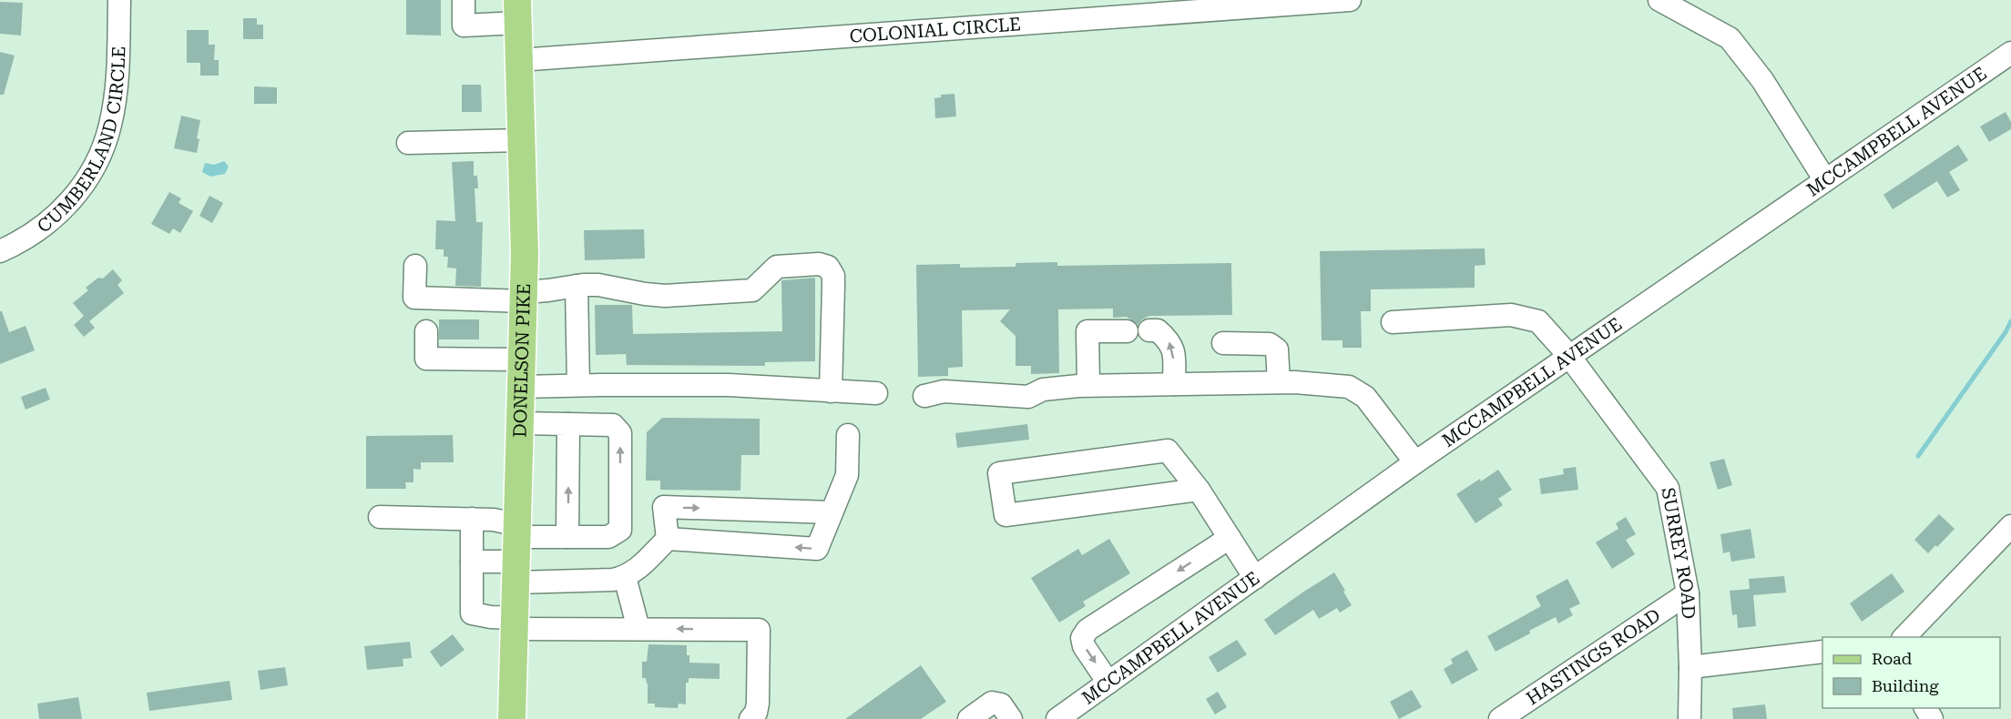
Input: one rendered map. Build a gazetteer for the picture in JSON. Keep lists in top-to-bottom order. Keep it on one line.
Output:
{"streets":{"main road":["DONELSON PIKE"],"street":["COLONIAL CIRCLE","MCCAMPBELL AVENUE","CUMBERLAND CIRCLE","SURREY ROAD","HASTINGS ROAD"]},"crossings":[["COLONIAL CIRCLE","DONELSON PIKE"],["MCCAMPBELL AVENUE","SURREY ROAD"],["SURREY ROAD","HASTINGS ROAD"]],"legend":["Road","Building"]}
